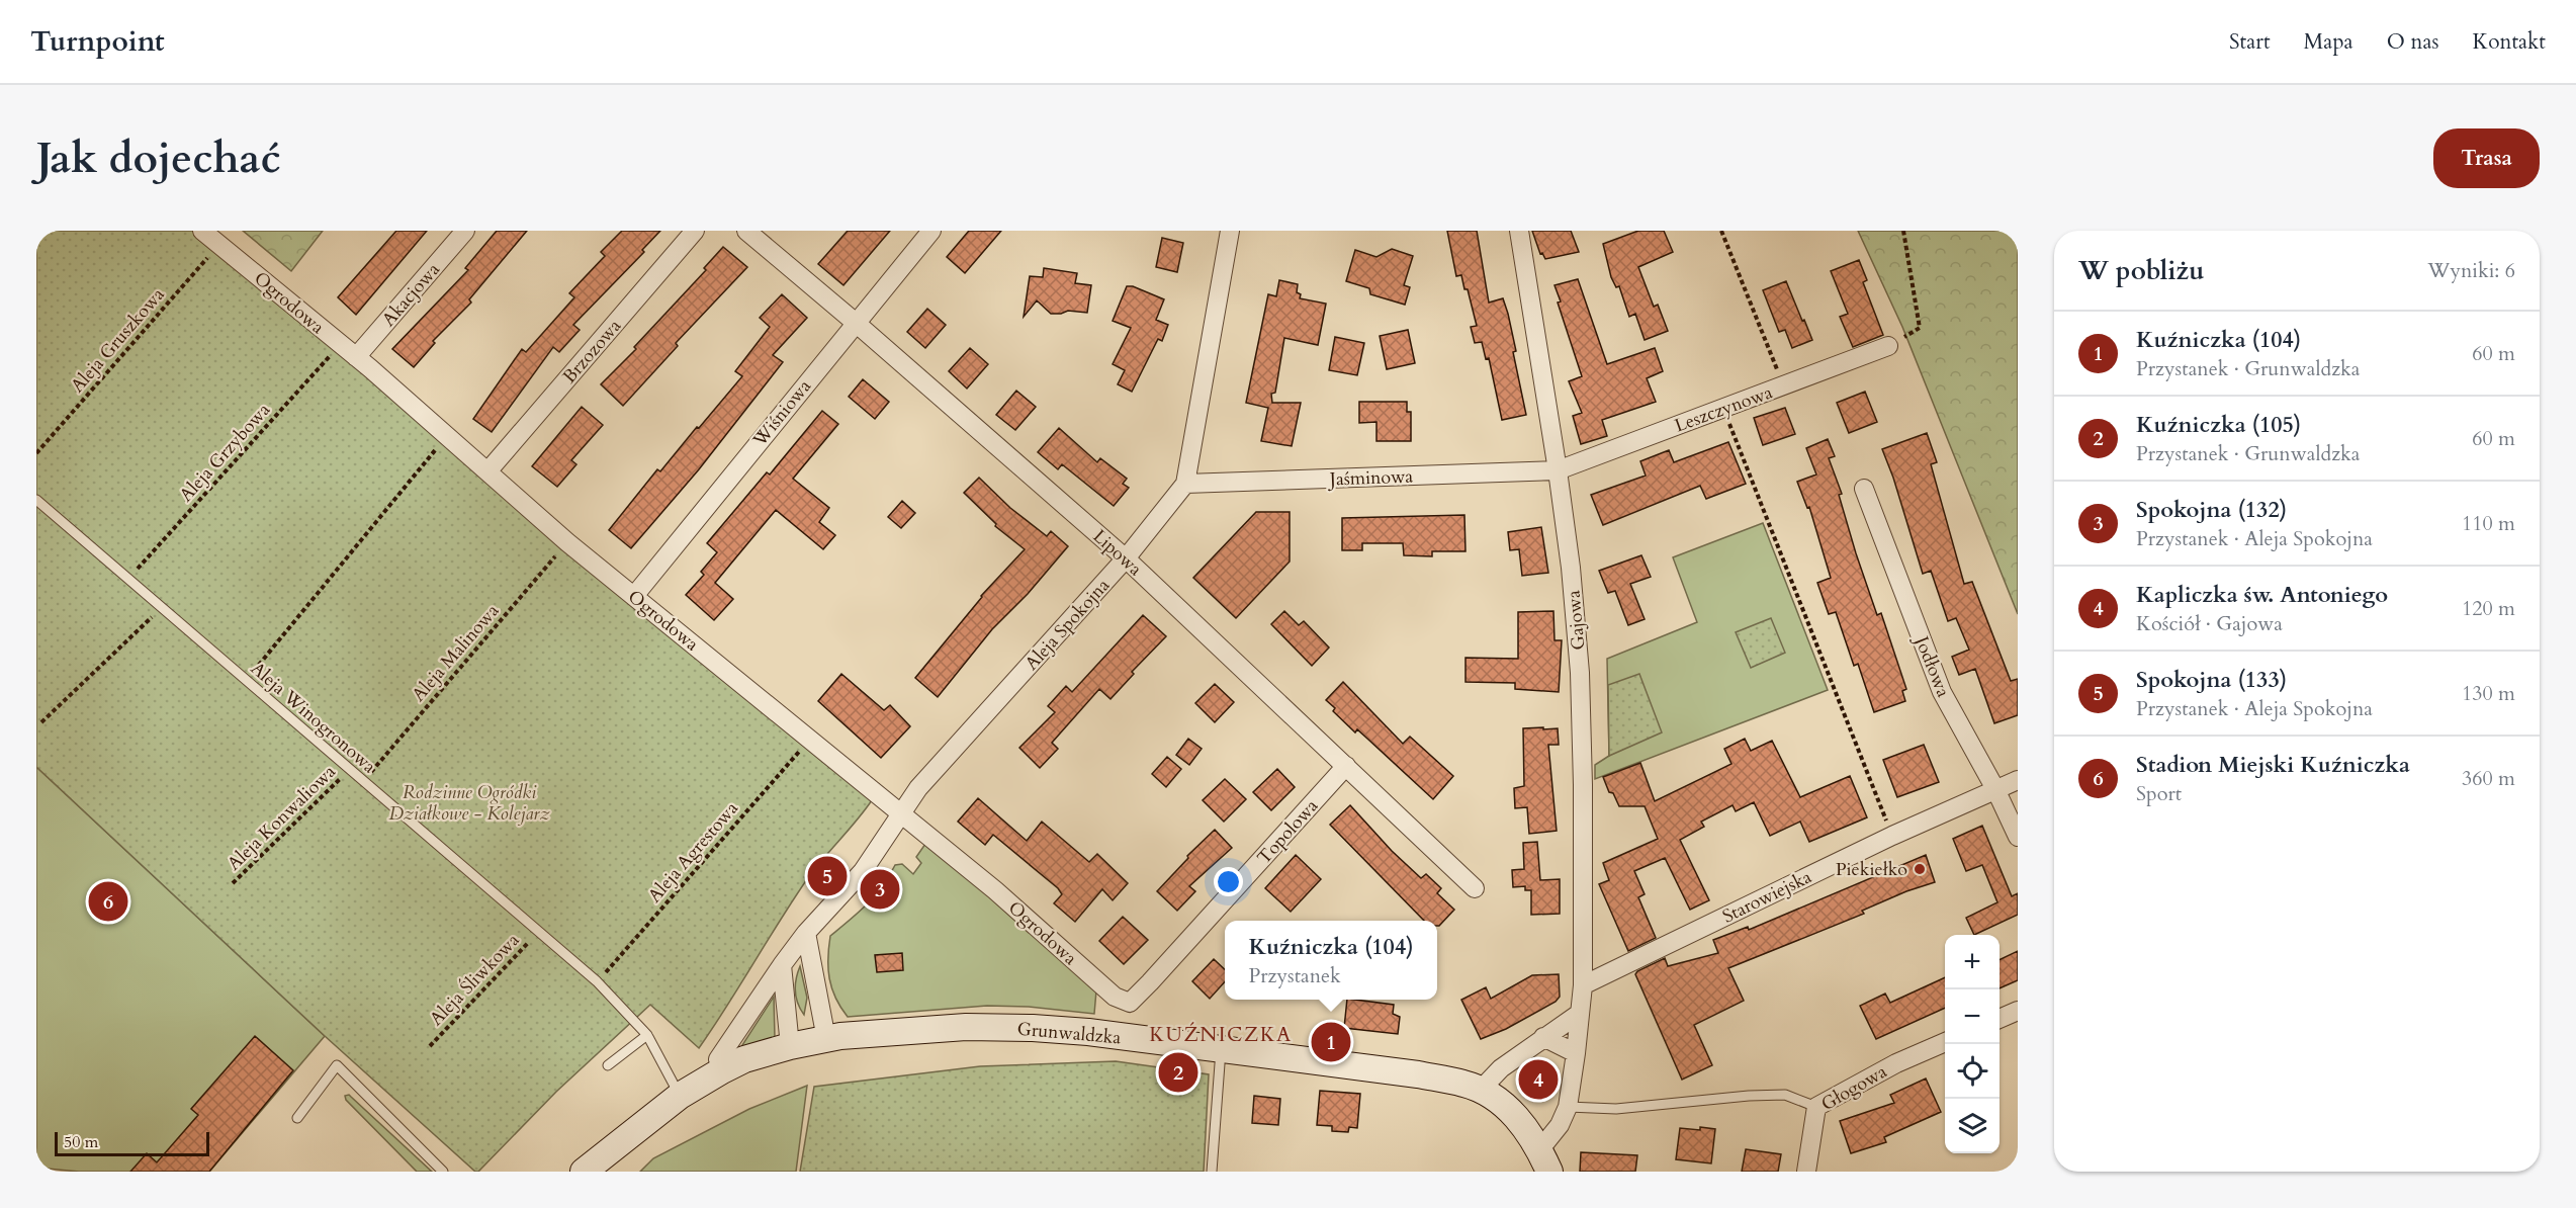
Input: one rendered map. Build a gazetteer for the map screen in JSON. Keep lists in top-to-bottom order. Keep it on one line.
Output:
{"streets":{"street":["Akacjowa","Ogrodowa","Brzozowa","Leszczynowa","Wiśniowa","Jaśminowa","Lipowa","Gajowa","Aleja Spokojna","Jodłowa","Topolowa","Starowiejska","Grunwaldzka","Głogowa"],"lane":["Aleja Winogronowa"],"path":["Aleja Gruszkowa","Aleja Grzybowa","Aleja Malinowa","Aleja Konwaliowa","Aleja Agrestowa","Aleja Śliwkowa"]},"crossings":[["Akacjowa","Ogrodowa"],["Ogrodowa","Aleja Gruszkowa"],["Ogrodowa","Brzozowa"],["Ogrodowa","Wiśniowa"],["Ogrodowa","Aleja Grzybowa"],["Ogrodowa","Aleja Spokojna"],["Ogrodowa","Aleja Malinowa"],["Ogrodowa","Topolowa"],["Ogrodowa","Aleja Agrestowa"],["Leszczynowa","Jaśminowa"],["Leszczynowa","Gajowa"],["Wiśniowa","Lipowa"],["Aleja Grzybowa","Aleja Winogronowa"],["Jaśminowa","Gajowa"],["Jaśminowa","Aleja Spokojna"],["Lipowa","Aleja Spokojna"],["Lipowa","Topolowa"],["Gajowa","Starowiejska"],["Gajowa","Grunwaldzka"],["Aleja Spokojna","Grunwaldzka"],["Aleja Malinowa","Aleja Winogronowa"],["Jodłowa","Starowiejska"],["Aleja Winogronowa","Aleja Konwaliowa"],["Aleja Winogronowa","Aleja Agrestowa"],["Aleja Winogronowa","Aleja Śliwkowa"],["Aleja Winogronowa","Grunwaldzka"]],"districts":["KUŹNICZKA"],"parks":["Rodzinne Ogródki Działkowe - Kolejarz"],"places":["Piekiełko"],"scale_bar":"50 m","page":{"header":"Turnpoint","nav":["Start","Mapa","O nas","Kontakt"],"buttons":"Trasa","title":"Jak dojechać","heading":["W pobliżu","Wyniki: 6"],"list":[{"mark":"1","name":"Kuźniczka (104)","note":"Przystanek · Grunwaldzka","value":"60 m"},{"mark":"2","name":"Kuźniczka (105)","note":"Przystanek · Grunwaldzka","value":"60 m"},{"mark":"3","name":"Spokojna (132)","note":"Przystanek · Aleja Spokojna","value":"110 m"},{"mark":"4","name":"Kapliczka św. Antoniego","note":"Kościół · Gajowa","value":"120 m"},{"mark":"5","name":"Spokojna (133)","note":"Przystanek · Aleja Spokojna","value":"130 m"},{"mark":"6","name":"Stadion Miejski Kuźniczka","note":"Sport","value":"360 m"}],"pins":["5","3","6","1","2","4"],"popup":["Kuźniczka (104)","Przystanek"],"map_buttons":["+","−"],"scale":"50 m"}}
